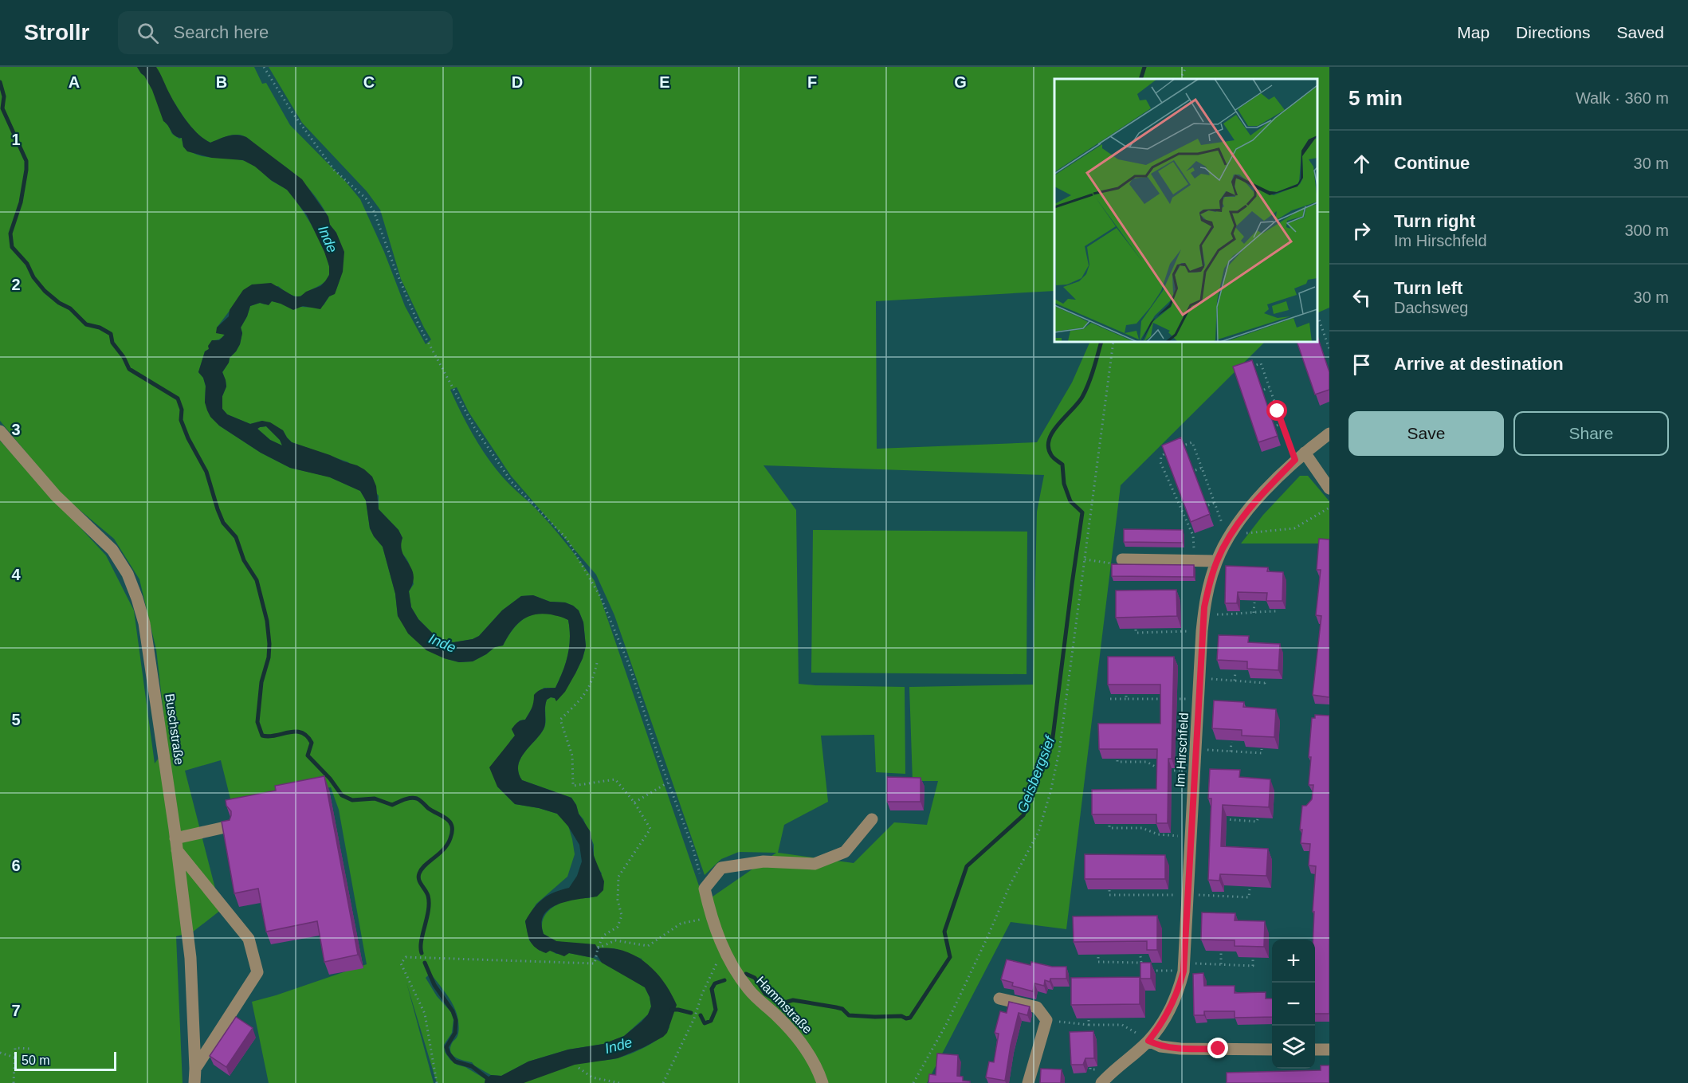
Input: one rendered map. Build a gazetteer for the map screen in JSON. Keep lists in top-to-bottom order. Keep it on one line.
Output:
{"streets":{"street":["Buschstraße","Im Hirschfeld","Hammstraße"]},"water":["Inde","Geisbergsief"],"scale_bar":"50 m","page":{"header":"Strollr","search":"Search here","nav":["Map","Directions","Saved"],"heading":["5 min","Walk · 360 m"],"list":[["Continue","30 m"],["Turn right","Im Hirschfeld","300 m"],["Turn left","Dachsweg","30 m"],"Arrive at destination"],"buttons":["Save","Share"],"map_buttons":["+","−"],"scale":"50 m"},"grid":{"columns":["A","B","C","D","E","F","G"],"rows":["1","2","3","4","5","6","7"]}}
